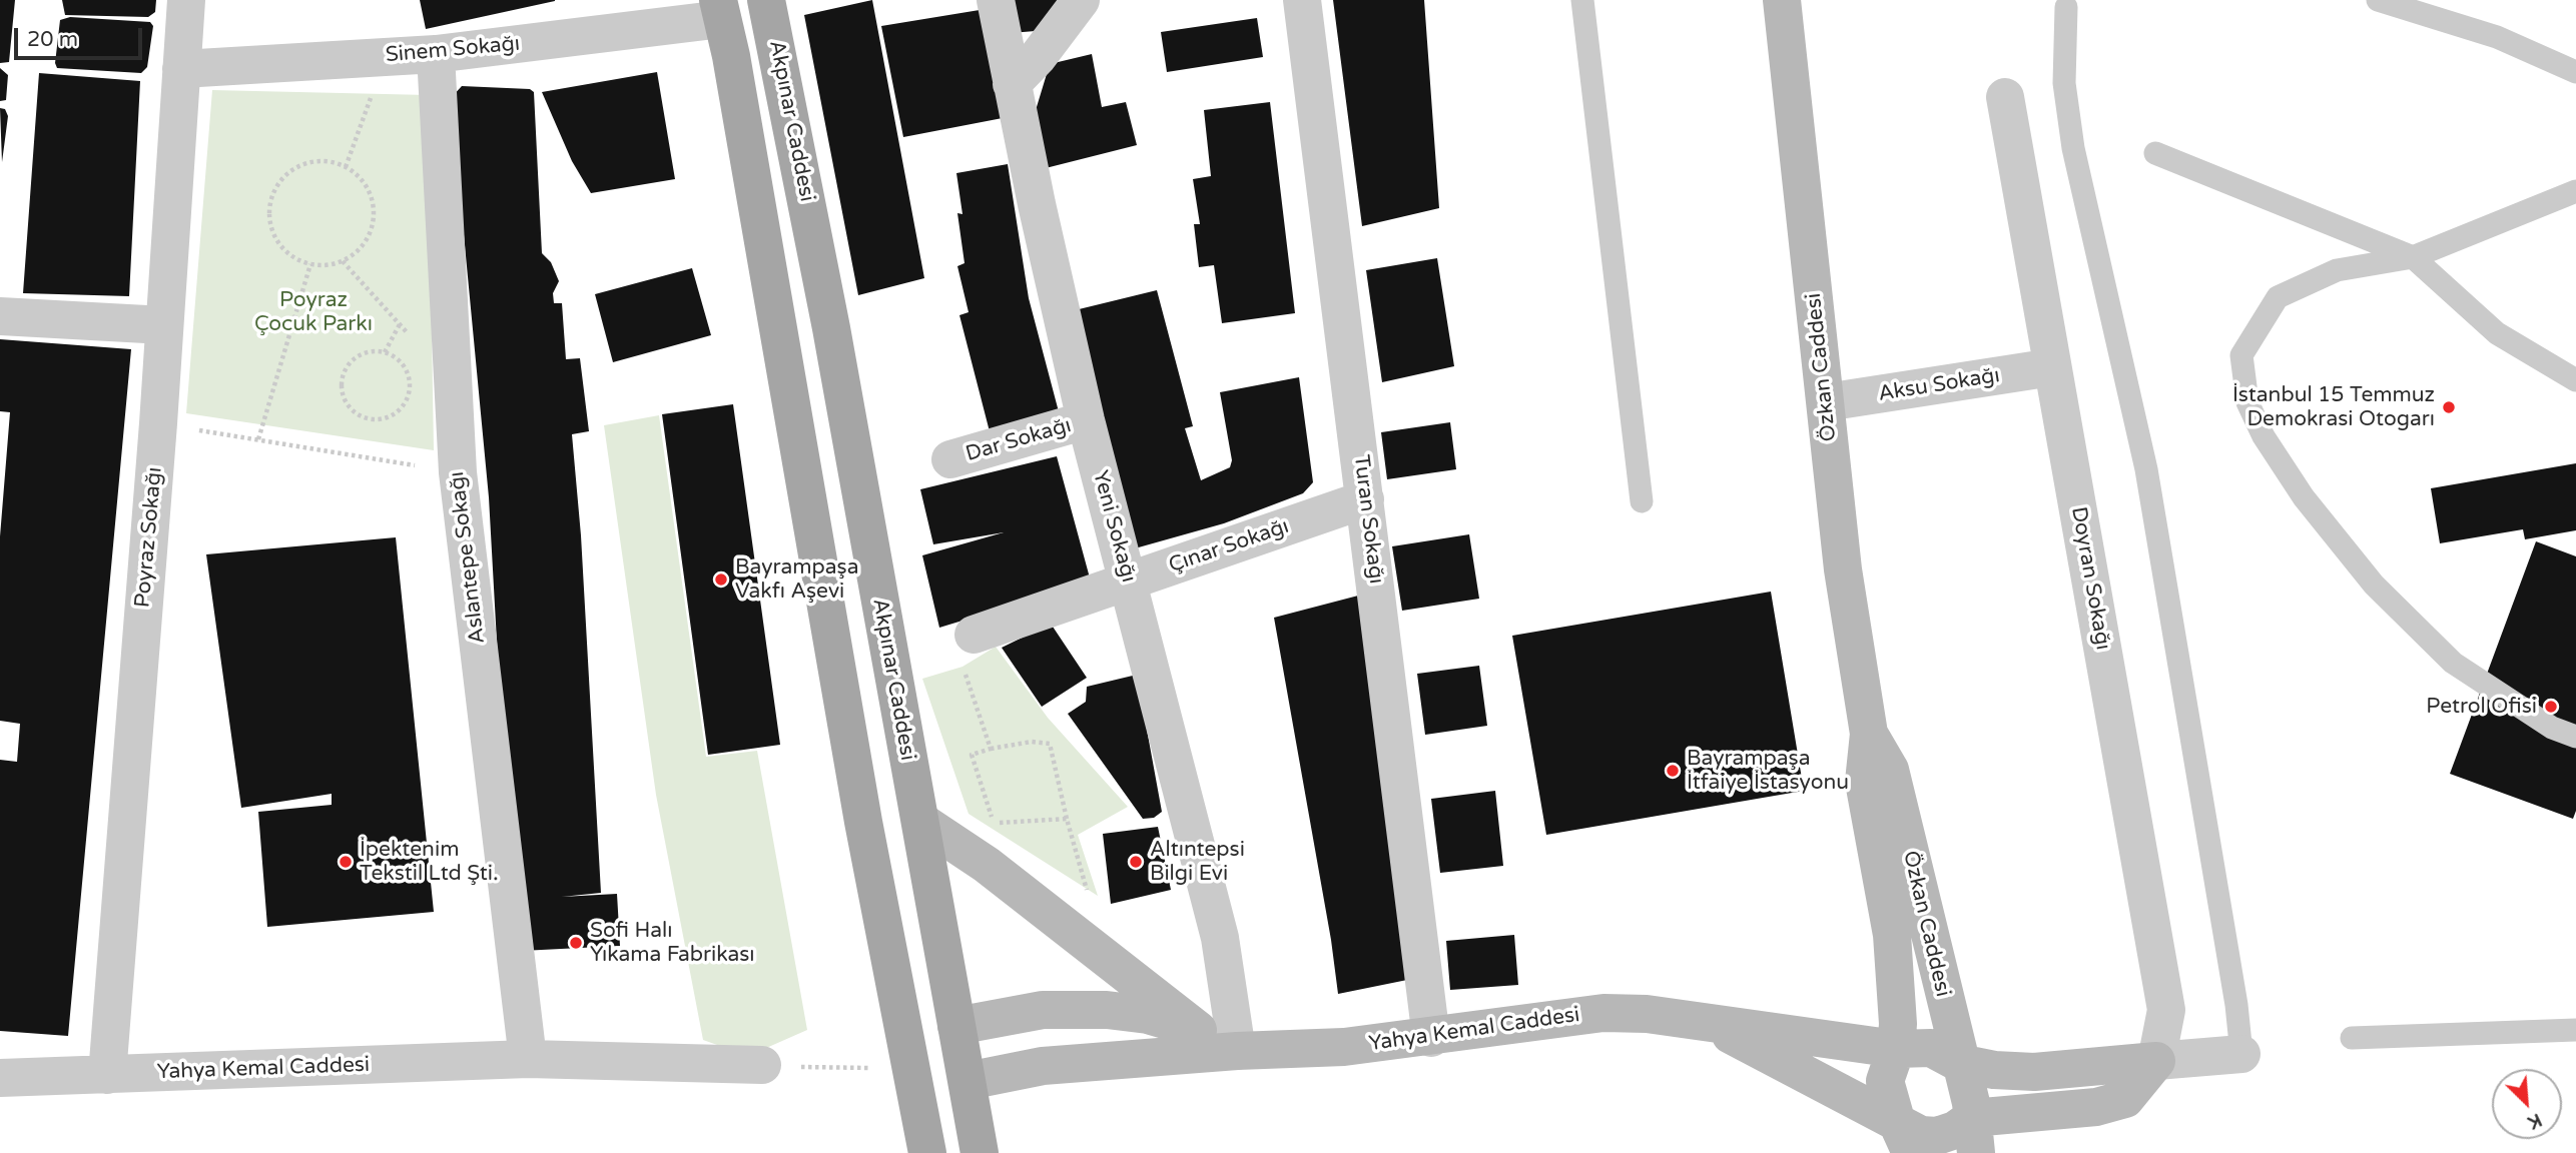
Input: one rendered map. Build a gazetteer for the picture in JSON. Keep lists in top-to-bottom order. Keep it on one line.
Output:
{"streets":{"main road":["Akpınar Caddesi"],"street":["Sinem Sokağı","Özkan Caddesi","Aksu Sokağı","Dar Sokağı","Turan Sokağı","Yeni Sokağı","Poyraz Sokağı","Çınar Sokağı","Aslantepe Sokağı","Doyran Sokağı","Yahya Kemal Caddesi"]},"crossings":[["Sinem Sokağı","Poyraz Sokağı"],["Sinem Sokağı","Aslantepe Sokağı"],["Akpınar Caddesi","Yahya Kemal Caddesi"],["Özkan Caddesi","Aksu Sokağı"],["Özkan Caddesi","Yahya Kemal Caddesi"],["Aksu Sokağı","Doyran Sokağı"],["Dar Sokağı","Yeni Sokağı"],["Turan Sokağı","Çınar Sokağı"],["Turan Sokağı","Yahya Kemal Caddesi"],["Yeni Sokağı","Çınar Sokağı"],["Yeni Sokağı","Yahya Kemal Caddesi"],["Poyraz Sokağı","Yahya Kemal Caddesi"],["Aslantepe Sokağı","Yahya Kemal Caddesi"],["Doyran Sokağı","Yahya Kemal Caddesi"]],"parks":["Poyraz Çocuk Parkı"],"places":["İstanbul 15 Temmuz Demokrasi Otogarı","Bayrampaşa Vakfı Aşevi","Petrol Ofisi","Bayrampaşa İtfaiye İstasyonu","İpektenim Tekstil Ltd Şti.","Altıntepsi Bilgi Evi","Sofi Halı Yıkama Fabrikası"],"scale_bar":"20 m","north":"bottom right"}
